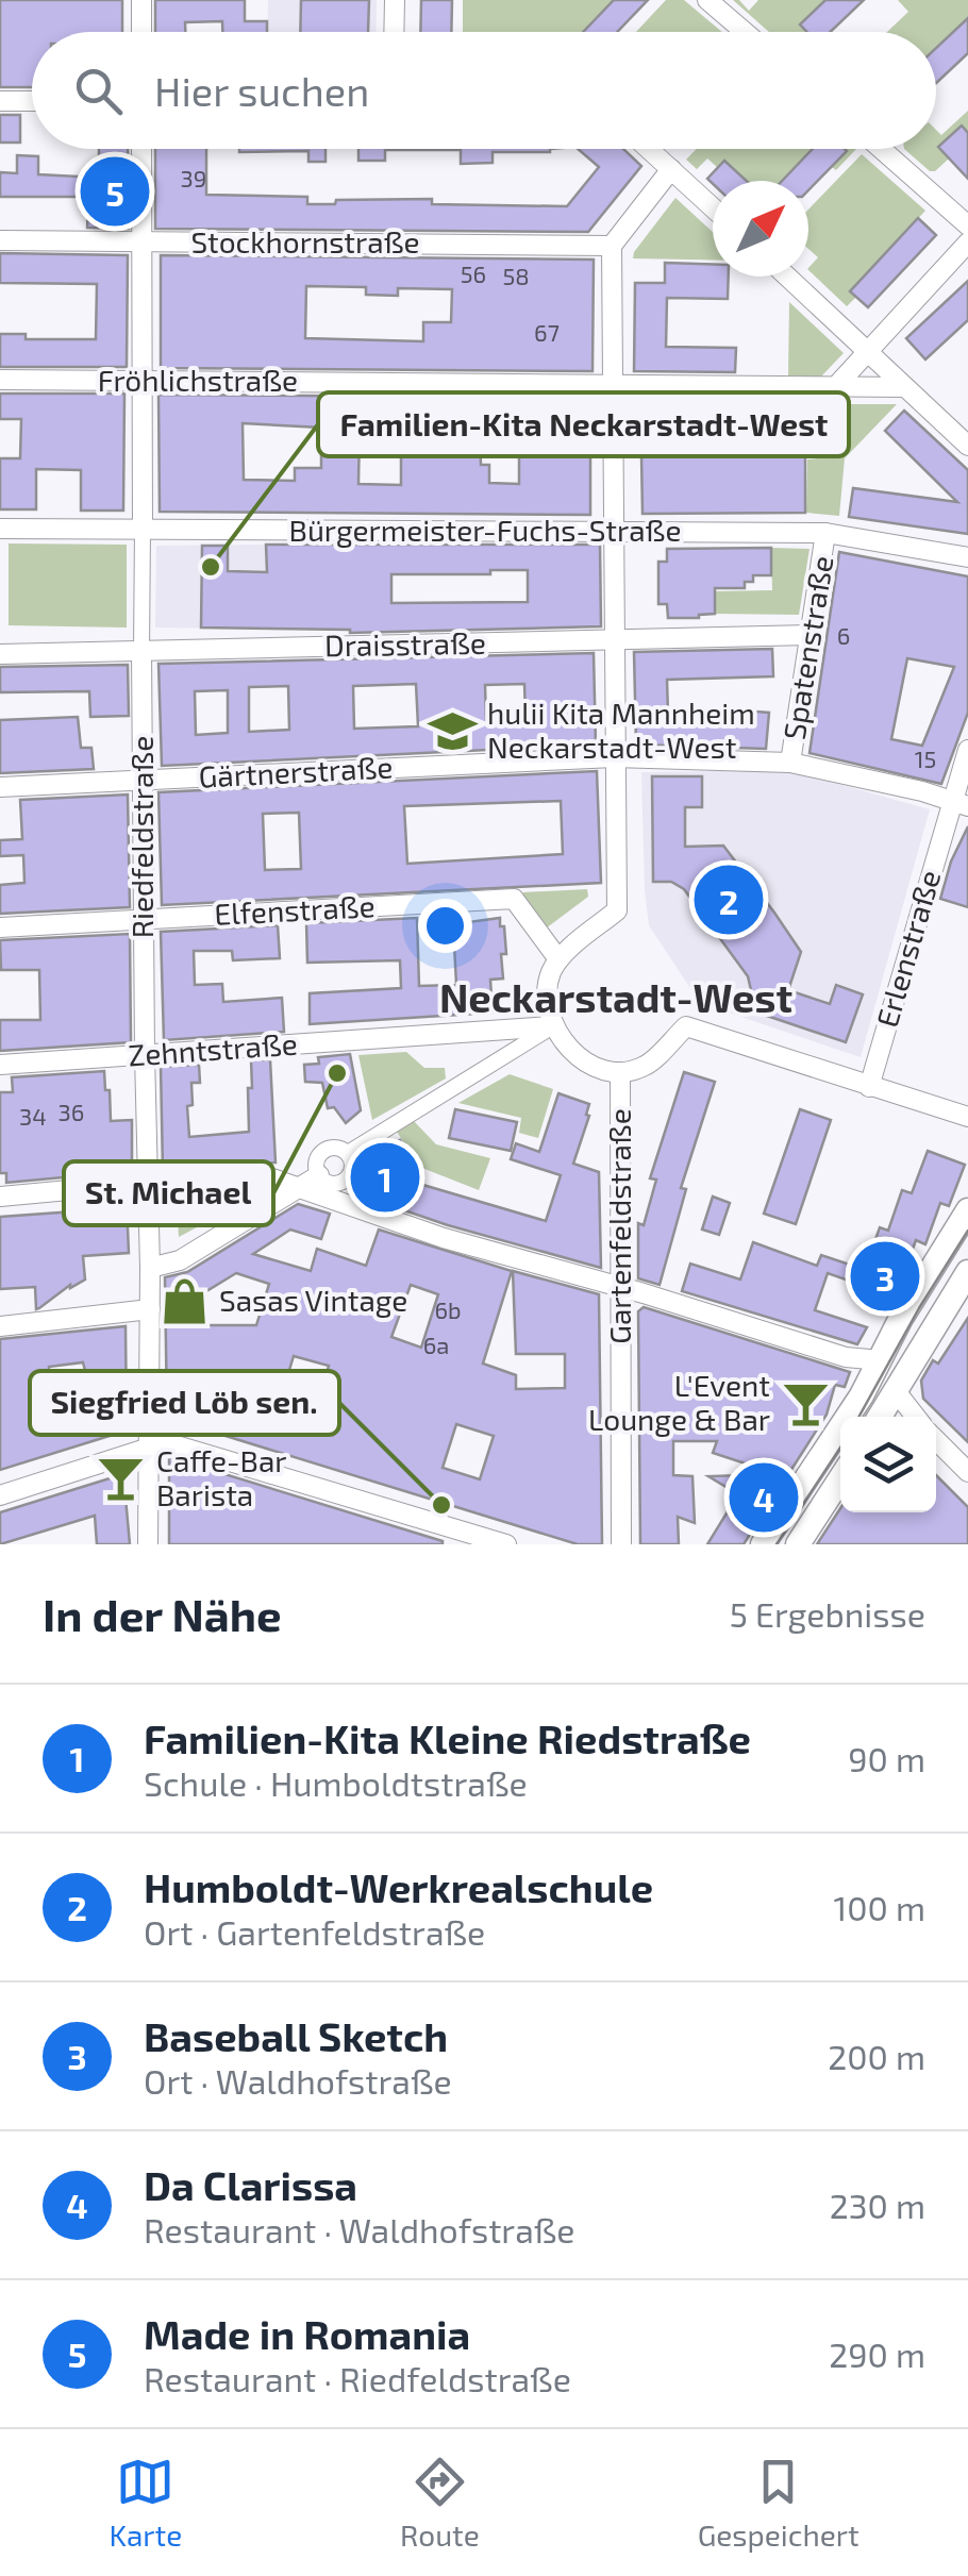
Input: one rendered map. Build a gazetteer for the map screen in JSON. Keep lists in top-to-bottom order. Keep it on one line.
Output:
{"streets":{"street":["Stockhornstraße","Fröhlichstraße","Bürgermeister-Fuchs-Straße","Draisstraße","Spatenstraße","Gärtnerstraße","Riedfeldstraße","Elfenstraße","Erlenstraße","Zehntstraße","Gartenfeldstraße"]},"crossings":[["Stockhornstraße","Riedfeldstraße"],["Fröhlichstraße","Riedfeldstraße"],["Bürgermeister-Fuchs-Straße","Spatenstraße"],["Bürgermeister-Fuchs-Straße","Riedfeldstraße"],["Draisstraße","Spatenstraße"],["Draisstraße","Riedfeldstraße"],["Spatenstraße","Gärtnerstraße"],["Gärtnerstraße","Riedfeldstraße"],["Gärtnerstraße","Erlenstraße"],["Riedfeldstraße","Elfenstraße"],["Riedfeldstraße","Zehntstraße"],["Zehntstraße","Gartenfeldstraße"]],"districts":["Neckarstadt-West"],"places":{"other":["Familien-Kita Neckarstadt-West","St. Michael","Siegfried Löb sen."],"school or university":["hulii Kita Mannheim Neckarstadt-West"],"shop":["Sasas Vintage"],"bar":["L'Event Lounge & Bar","Caffe-Bar Barista"]},"house_numbers":["39","56","58","67","6","15","36","34","6b","6a"],"north":"top right","page":{"search":"Hier suchen","pins":["5","2","1","3","4"],"heading":["In der Nähe","5 Ergebnisse"],"list":[{"mark":"1","name":"Familien-Kita Kleine Riedstraße","note":"Schule · Humboldtstraße","value":"90 m"},{"mark":"2","name":"Humboldt-Werkrealschule","note":"Ort · Gartenfeldstraße","value":"100 m"},{"mark":"3","name":"Baseball Sketch","note":"Ort · Waldhofstraße","value":"200 m"},{"mark":"4","name":"Da Clarissa","note":"Restaurant · Waldhofstraße","value":"230 m"},{"mark":"5","name":"Made in Romania","note":"Restaurant · Riedfeldstraße","value":"290 m"}],"nav":["Karte","Route","Gespeichert"]}}
